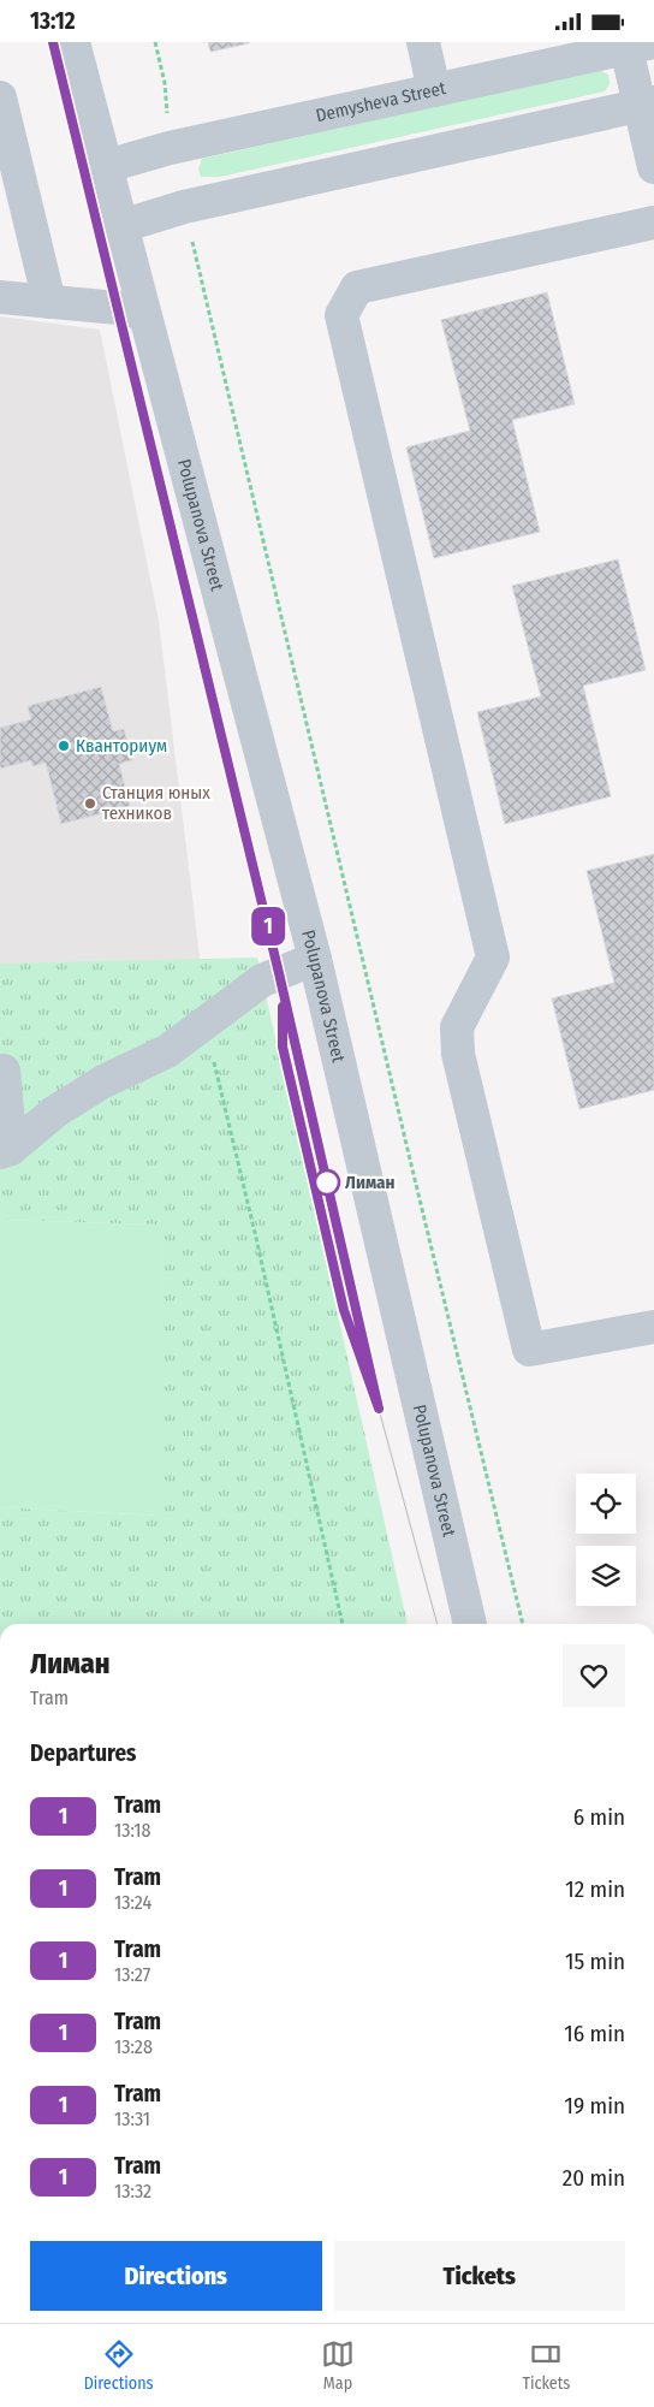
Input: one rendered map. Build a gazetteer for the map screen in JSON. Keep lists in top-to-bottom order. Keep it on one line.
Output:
{"streets":{"street":["Demysheva Street","Polupanova Street"]},"crossings":[["Demysheva Street","Polupanova Street"]],"places":["Кванториум","Станция юных техников","Лиман"],"lines":["tram line 1"],"page":{"status":"13:12","on_map":"1","heading":[["Лиман","Tram"],"Departures"],"list":[{"mark":"1","name":"Tram","note":"13:18","value":"6 min"},{"mark":"1","name":"Tram","note":"13:24","value":"12 min"},{"mark":"1","name":"Tram","note":"13:27","value":"15 min"},{"mark":"1","name":"Tram","note":"13:28","value":"16 min"},{"mark":"1","name":"Tram","note":"13:31","value":"19 min"},{"mark":"1","name":"Tram","note":"13:32","value":"20 min"}],"buttons":["Directions","Tickets"],"tabs":["Directions","Map","Tickets"]}}
